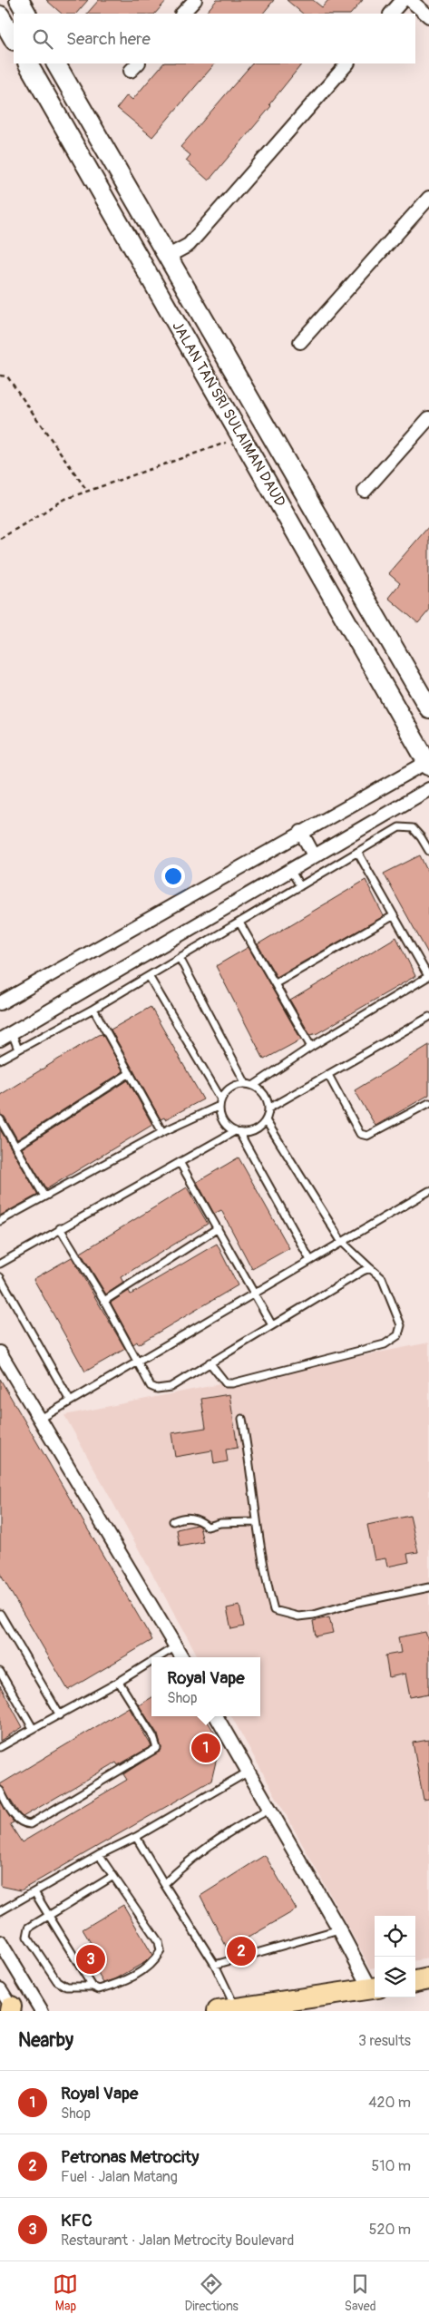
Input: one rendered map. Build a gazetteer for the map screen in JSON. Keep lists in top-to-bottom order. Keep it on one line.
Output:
{"streets":{"main road":["JALAN TAN SRI SULAIMAN DAUD"]},"page":{"search":"Search here","popup":["Royal Vape","Shop"],"pins":["1","2","3"],"heading":["Nearby","3 results"],"list":[{"mark":"1","name":"Royal Vape","note":"Shop","value":"420 m"},{"mark":"2","name":"Petronas Metrocity","note":"Fuel · Jalan Matang","value":"510 m"},{"mark":"3","name":"KFC","note":"Restaurant · Jalan Metrocity Boulevard","value":"520 m"}],"nav":["Map","Directions","Saved"]}}
